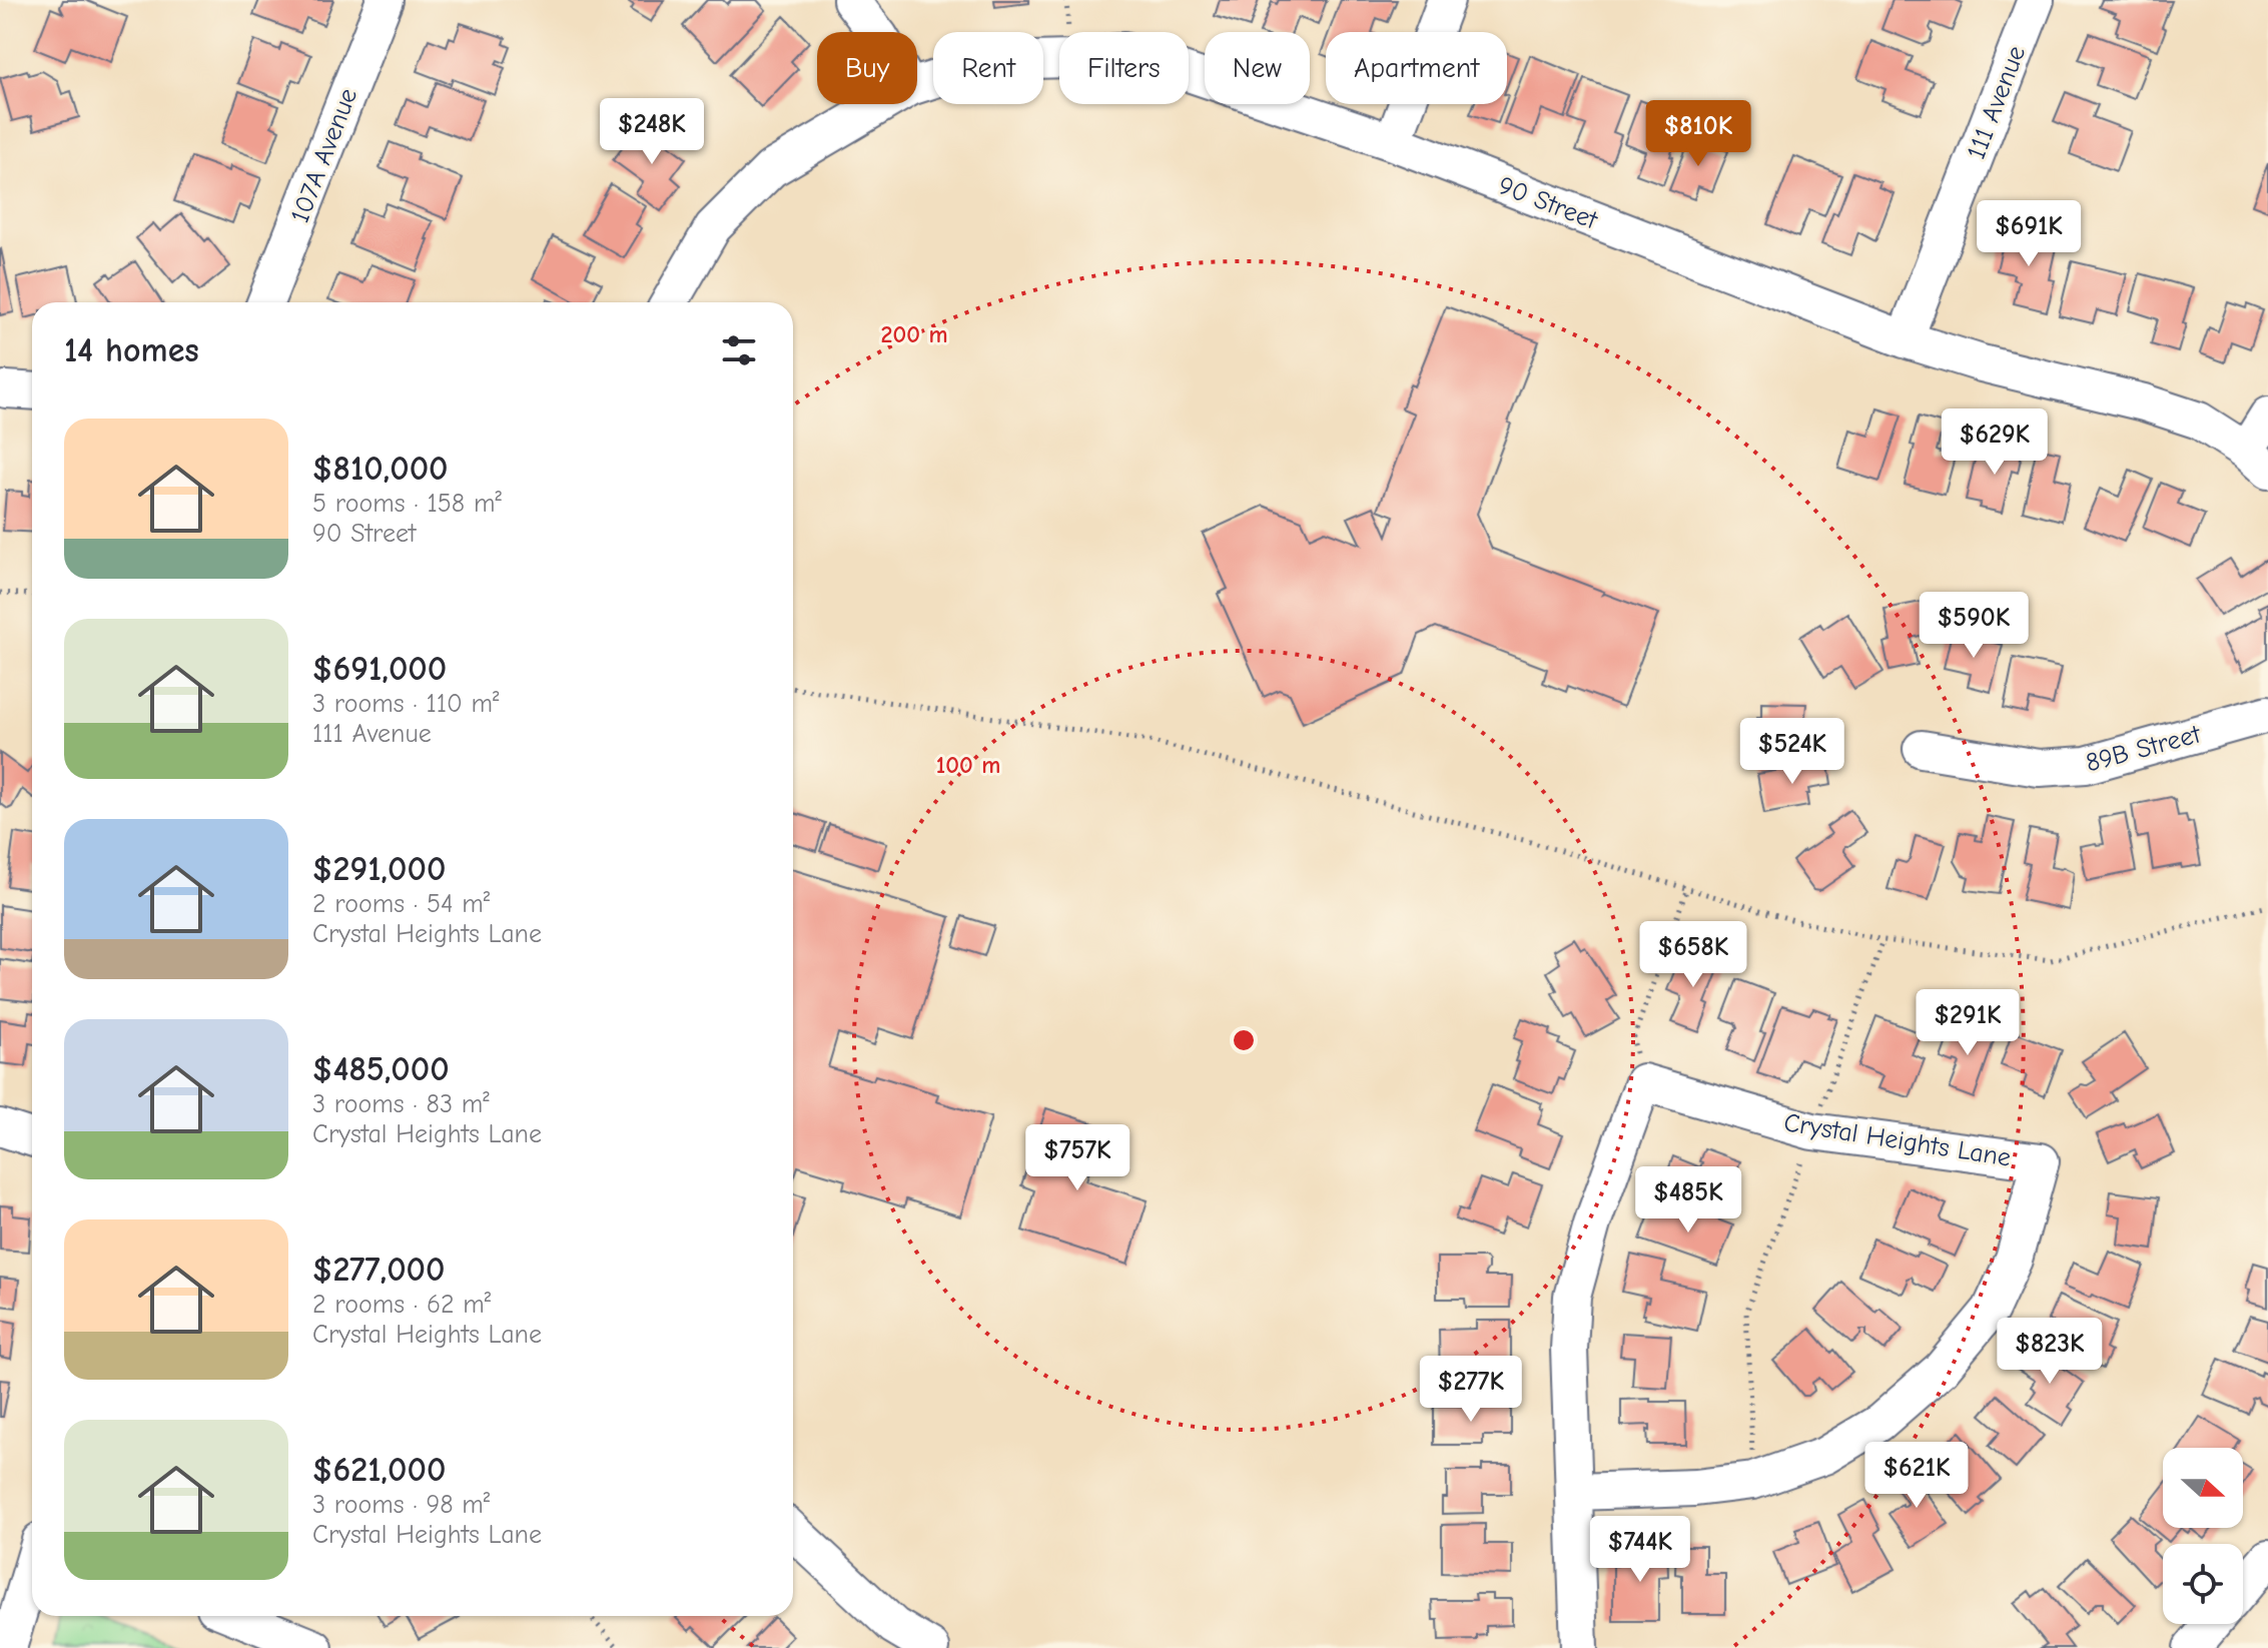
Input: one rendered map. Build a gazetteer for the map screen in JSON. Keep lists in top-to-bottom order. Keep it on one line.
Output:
{"streets":{"street":["111 Avenue","107A Avenue","90 Street","89B Street","Crystal Heights Lane"]},"crossings":[["111 Avenue","90 Street"]],"north":"right","page":{"chip":["Buy","Rent","Filters","New","Apartment"],"price":["$248K","$810K","$691K","$629K","$590K","$524K","$658K","$291K","$757K","$485K","$823K","$277K","$621K","$744K"],"heading":"14 homes","list":[{"name":"$810,000","note":"5 rooms · 158 m² · 90 Street"},{"name":"$691,000","note":"3 rooms · 110 m² · 111 Avenue"},{"name":"$291,000","note":"2 rooms · 54 m² · Crystal Heights Lane"},{"name":"$485,000","note":"3 rooms · 83 m² · Crystal Heights Lane"},{"name":"$277,000","note":"2 rooms · 62 m² · Crystal Heights Lane"},{"name":"$621,000","note":"3 rooms · 98 m² · Crystal Heights Lane"}]},"rings":["200 m","100 m"]}
